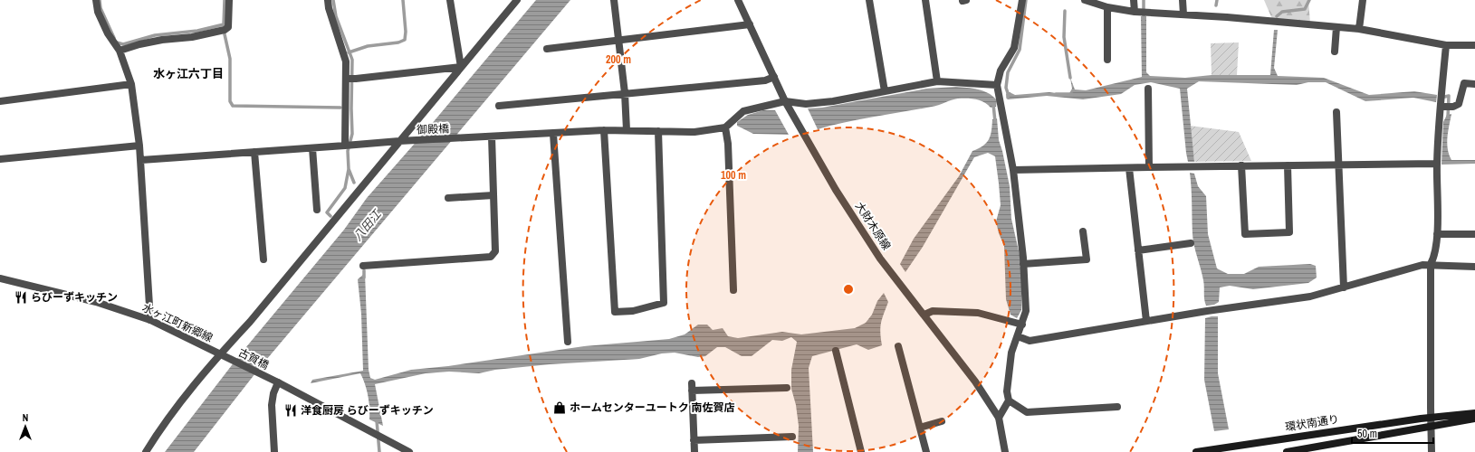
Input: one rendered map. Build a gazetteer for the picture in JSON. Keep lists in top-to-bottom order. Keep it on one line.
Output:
{"streets":{"main road":["環状南通り"],"street":["御殿橋","大財木原線","水ヶ江町新郷線","古賀橋"]},"crossings":[["水ヶ江町新郷線","古賀橋"]],"districts":["水ヶ江六丁目"],"water":["八田江"],"places":{"restaurant":["らびーずキッチン","洋食厨房 らびーずキッチン"],"shop":["ホームセンターユートク 南佐賀店"]},"scale_bar":"50 m","north":"top","rings":["200 m","100 m"]}
